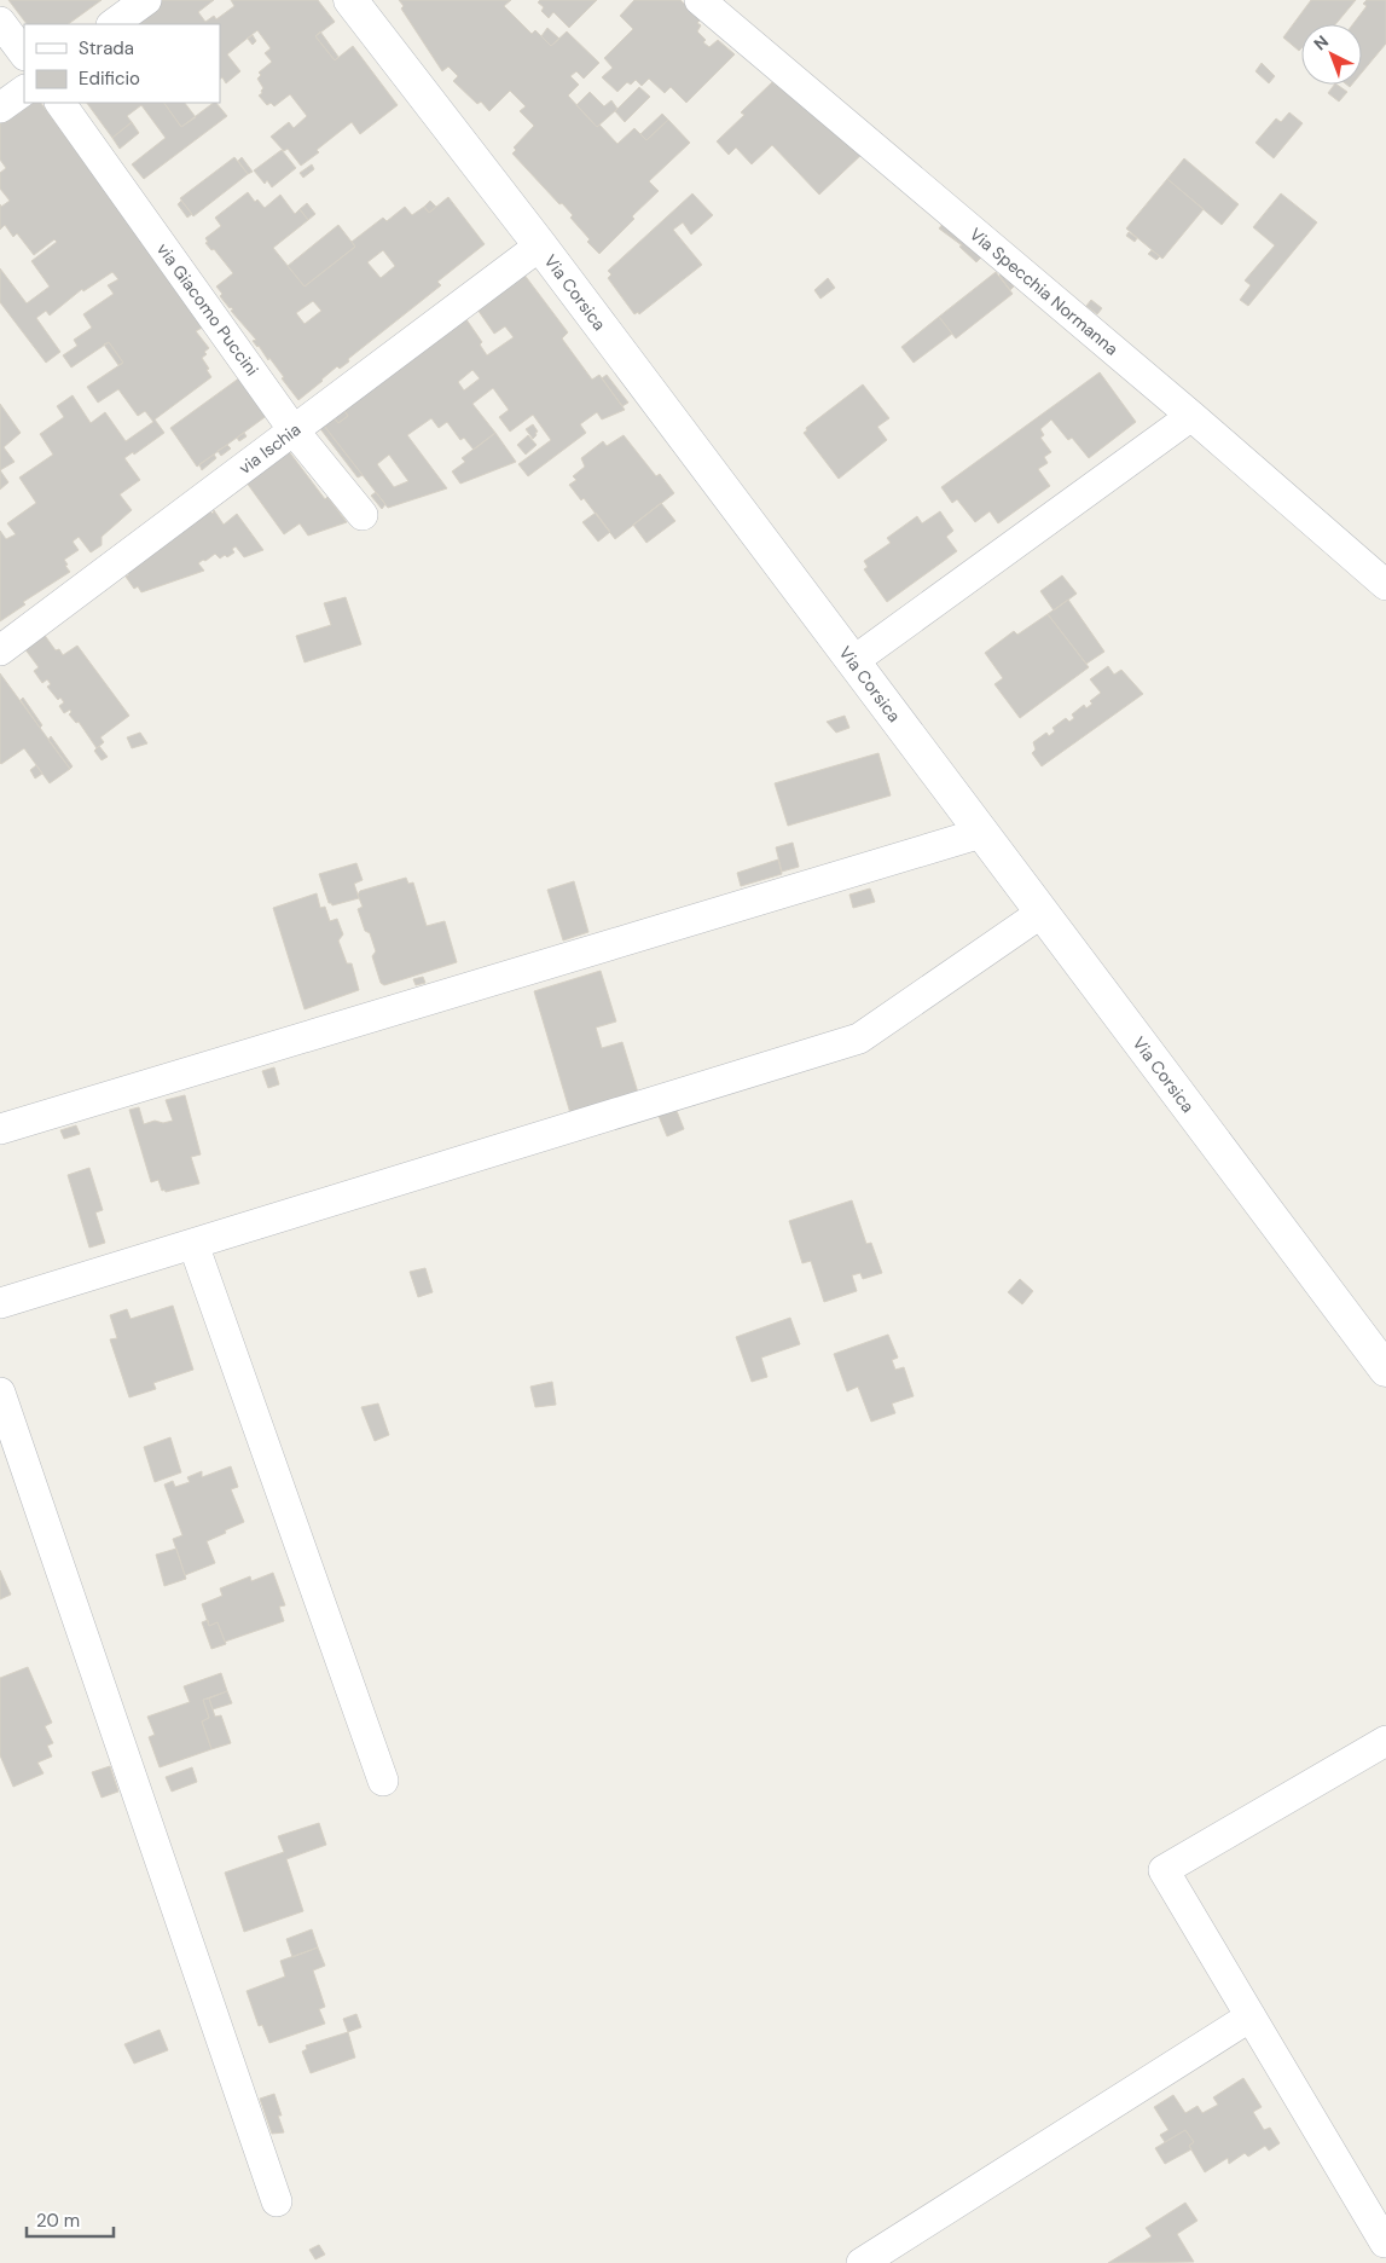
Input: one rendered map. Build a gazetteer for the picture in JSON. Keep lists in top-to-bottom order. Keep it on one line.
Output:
{"streets":{"main road":["Via Corsica"],"street":["Via Specchia Normanna","via Giacomo Puccini","via Ischia"]},"crossings":[["Via Corsica","via Ischia"],["via Giacomo Puccini","via Ischia"]],"legend":["Strada","Edificio"],"scale_bar":"20 m","north":"top left"}
